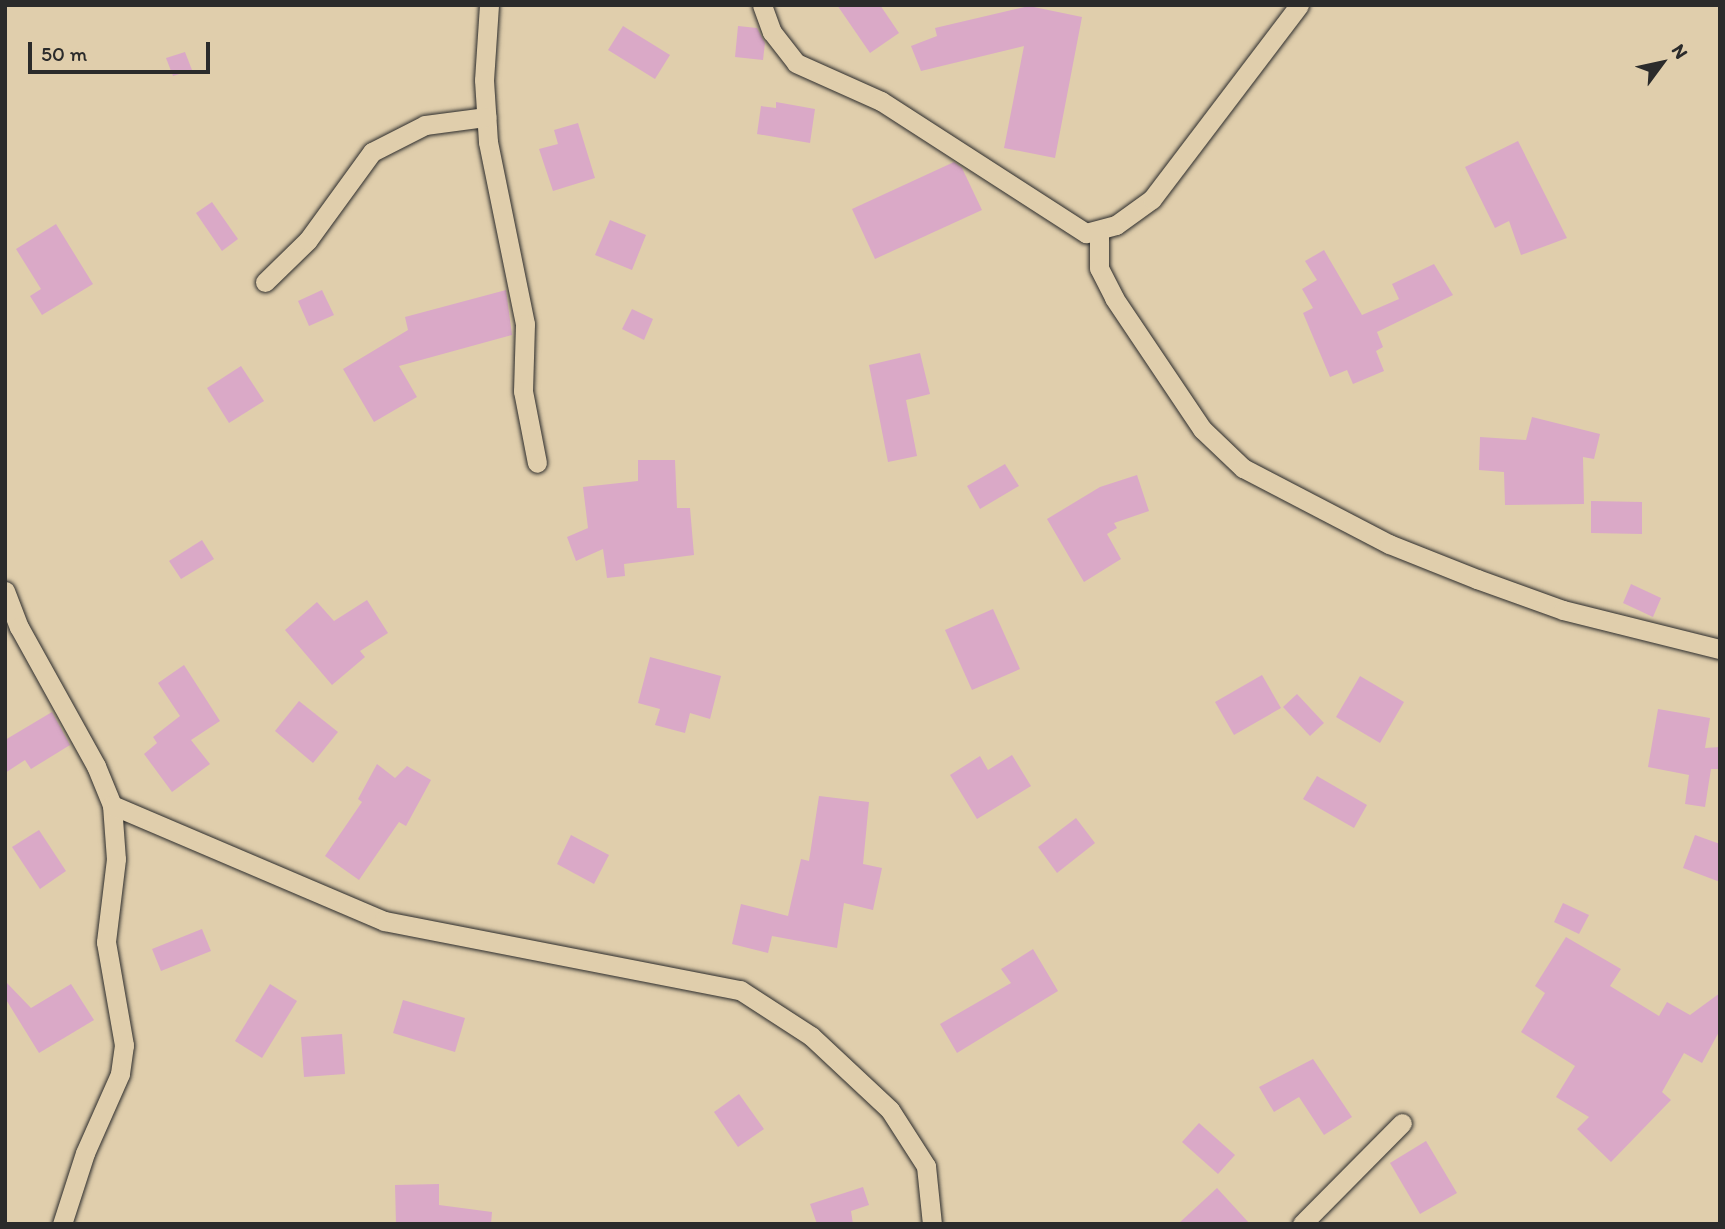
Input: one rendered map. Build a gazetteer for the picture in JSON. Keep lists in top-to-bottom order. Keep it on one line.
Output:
{"scale_bar":"50 m","north":"top right"}
